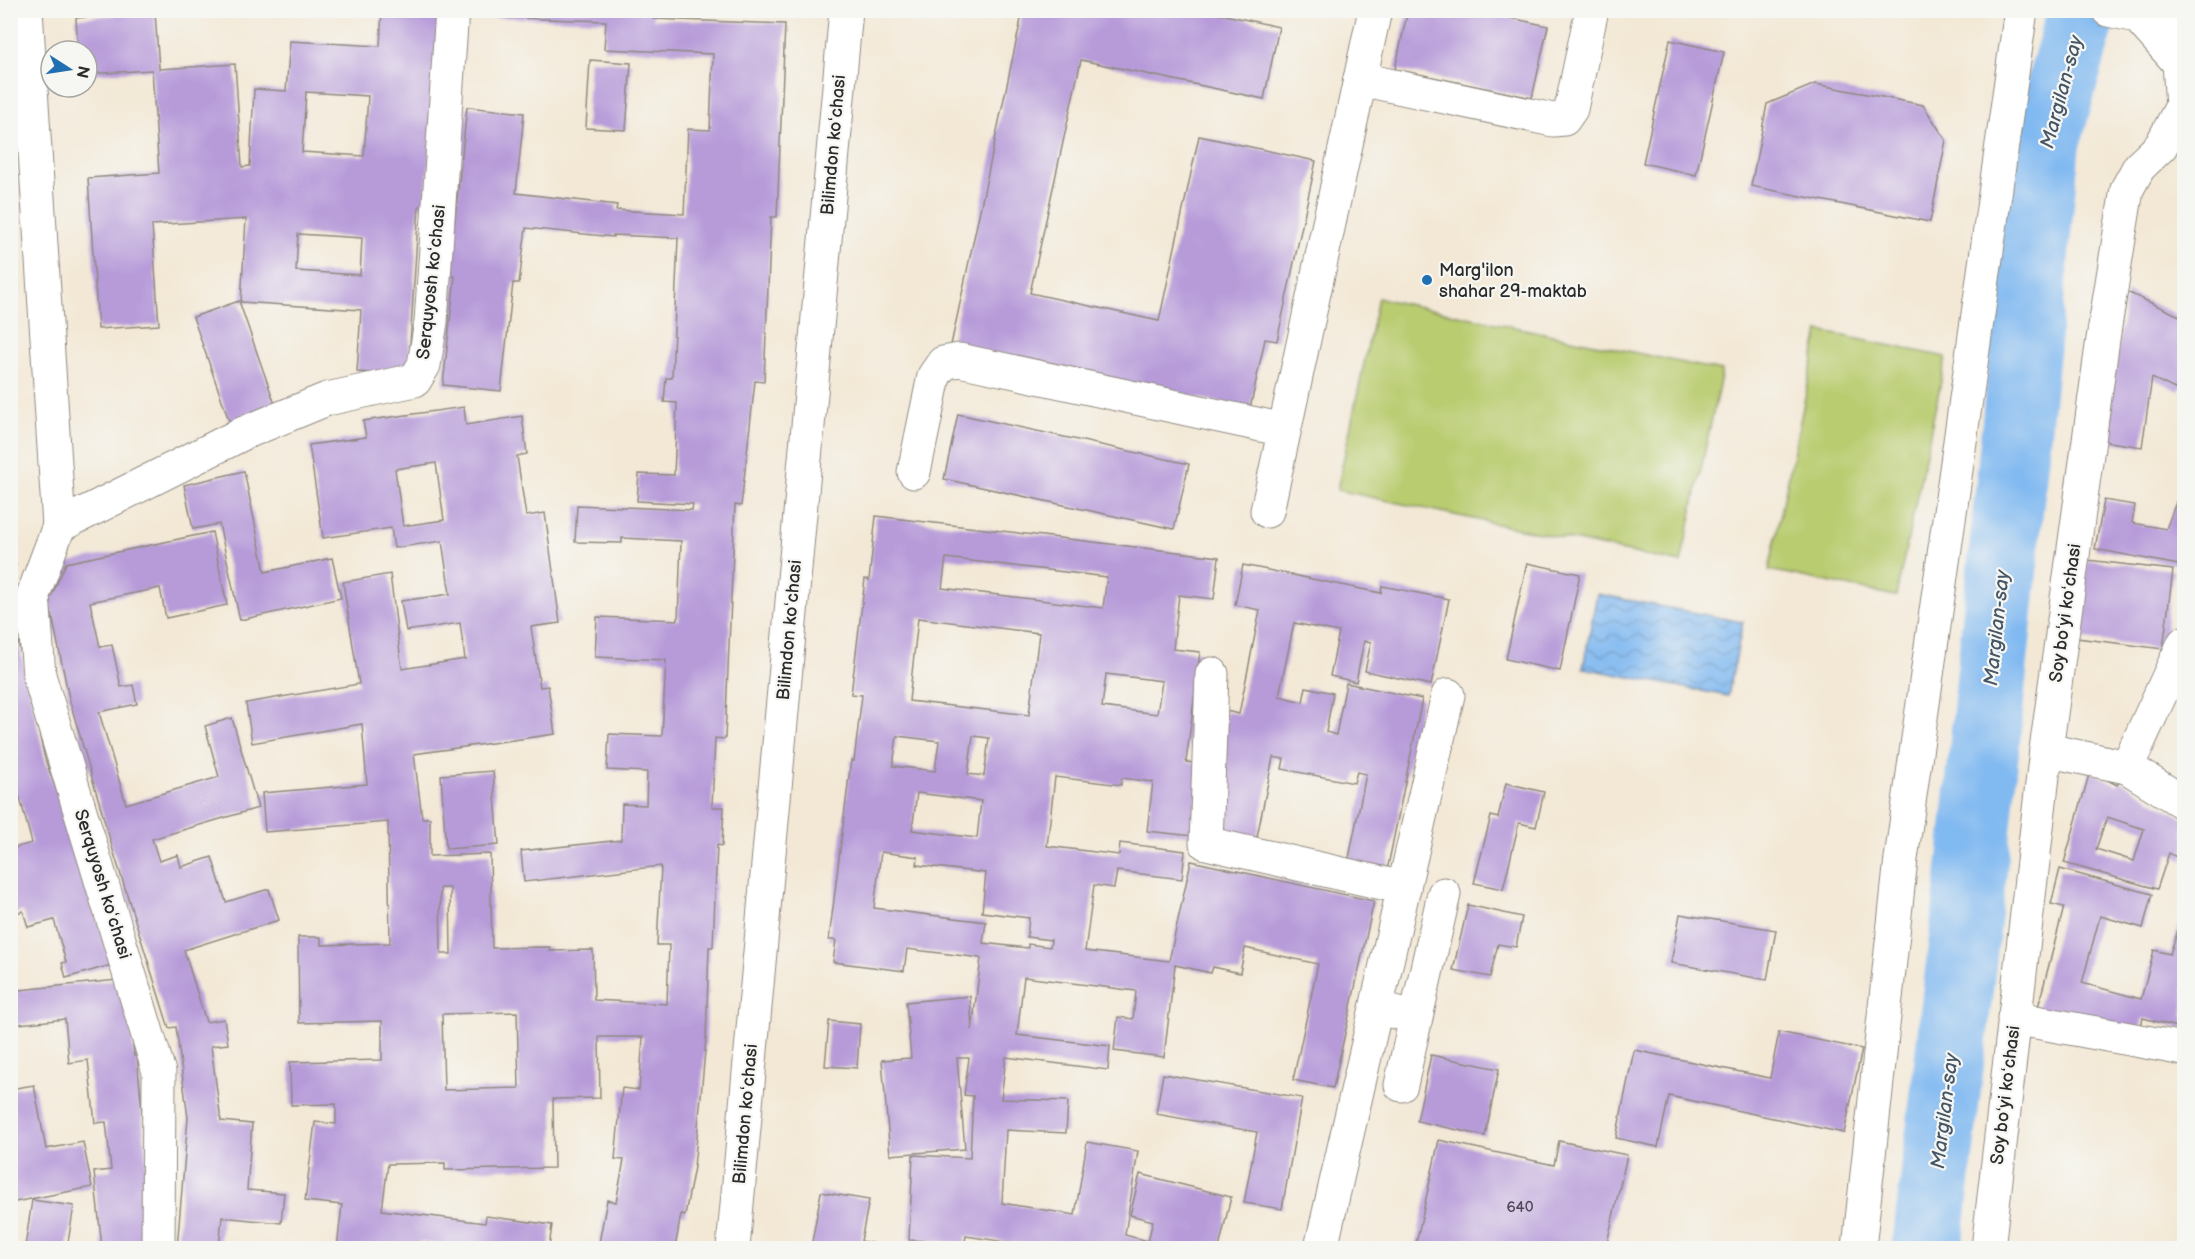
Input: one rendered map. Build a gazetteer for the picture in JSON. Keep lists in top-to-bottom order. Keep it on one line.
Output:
{"streets":{"street":["Bilimdon koʻchasi","Serquyosh koʻchasi","Soy boʻyi koʻchasi"]},"water":["Margilan-say"],"places":["Marg'ilon shahar 29-maktab"],"house_numbers":["640"],"north":"right"}
